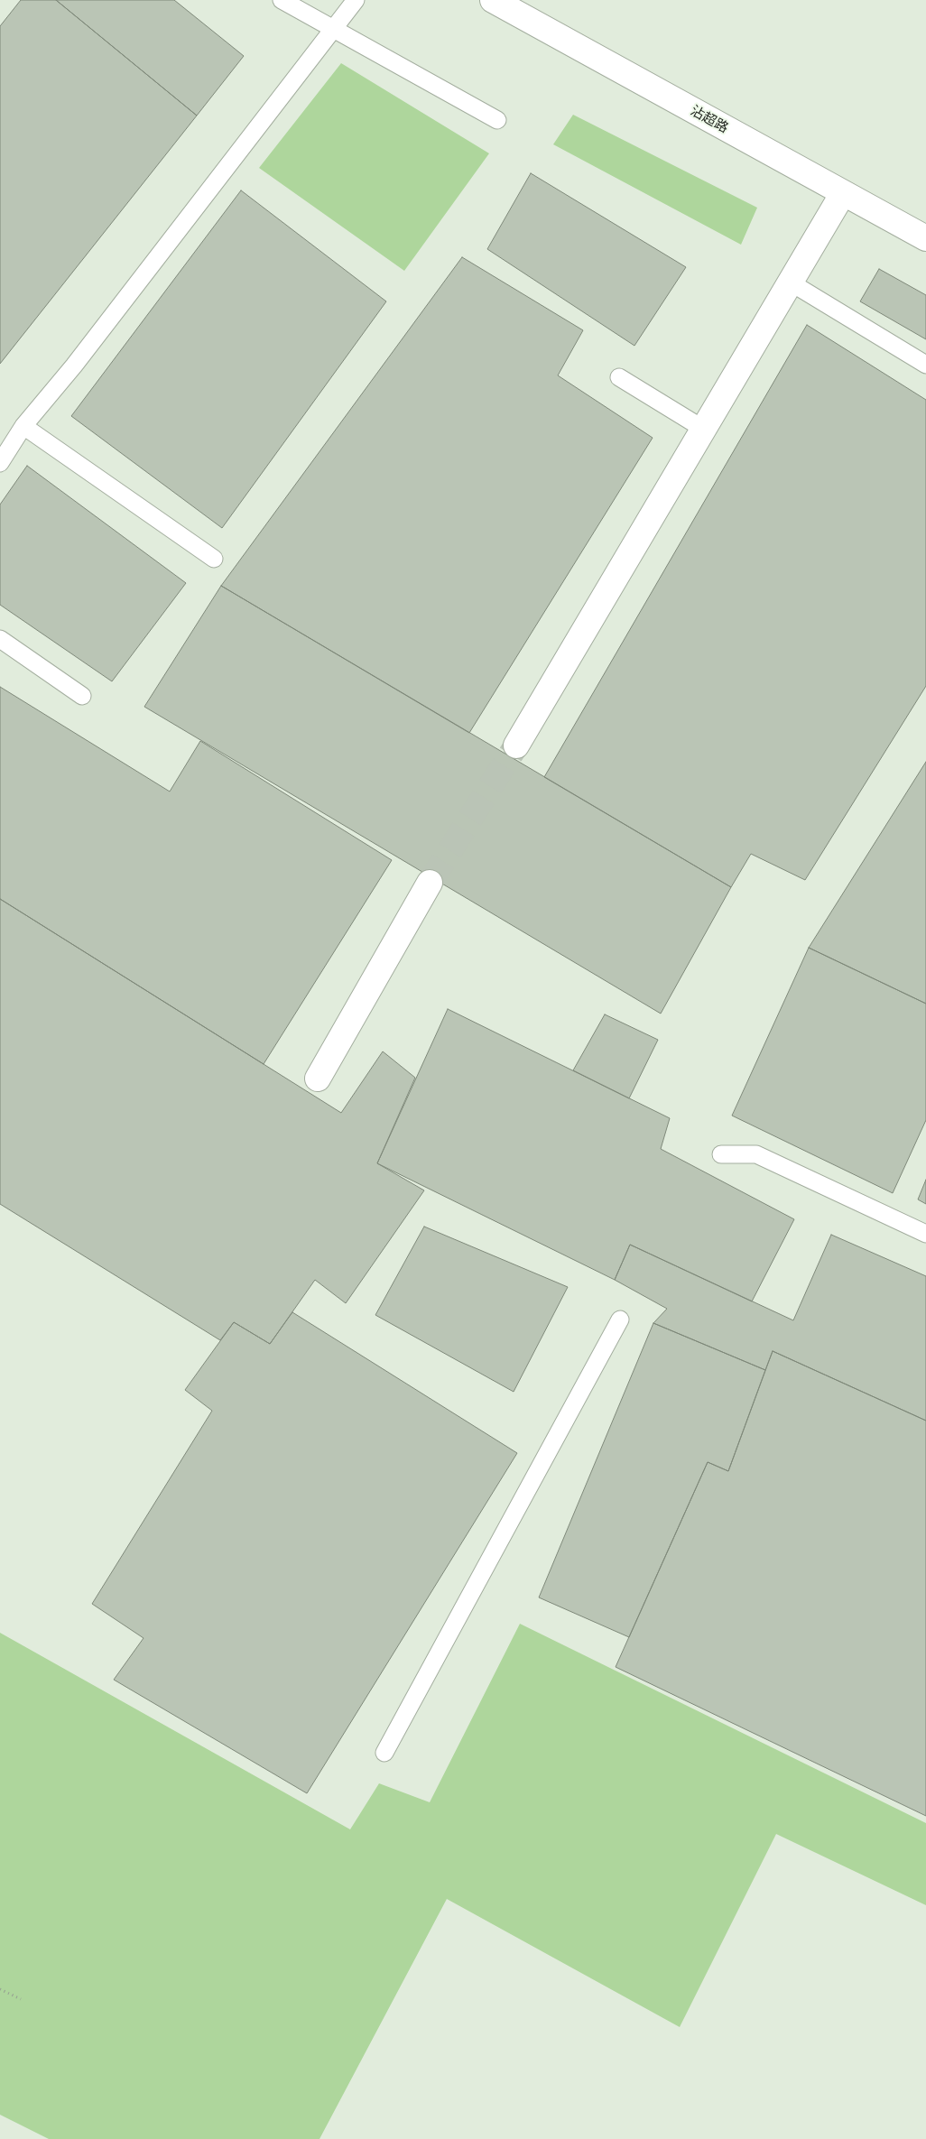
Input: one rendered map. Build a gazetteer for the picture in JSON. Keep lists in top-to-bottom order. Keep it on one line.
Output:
{"streets":{"street":["沾超路"]}}
